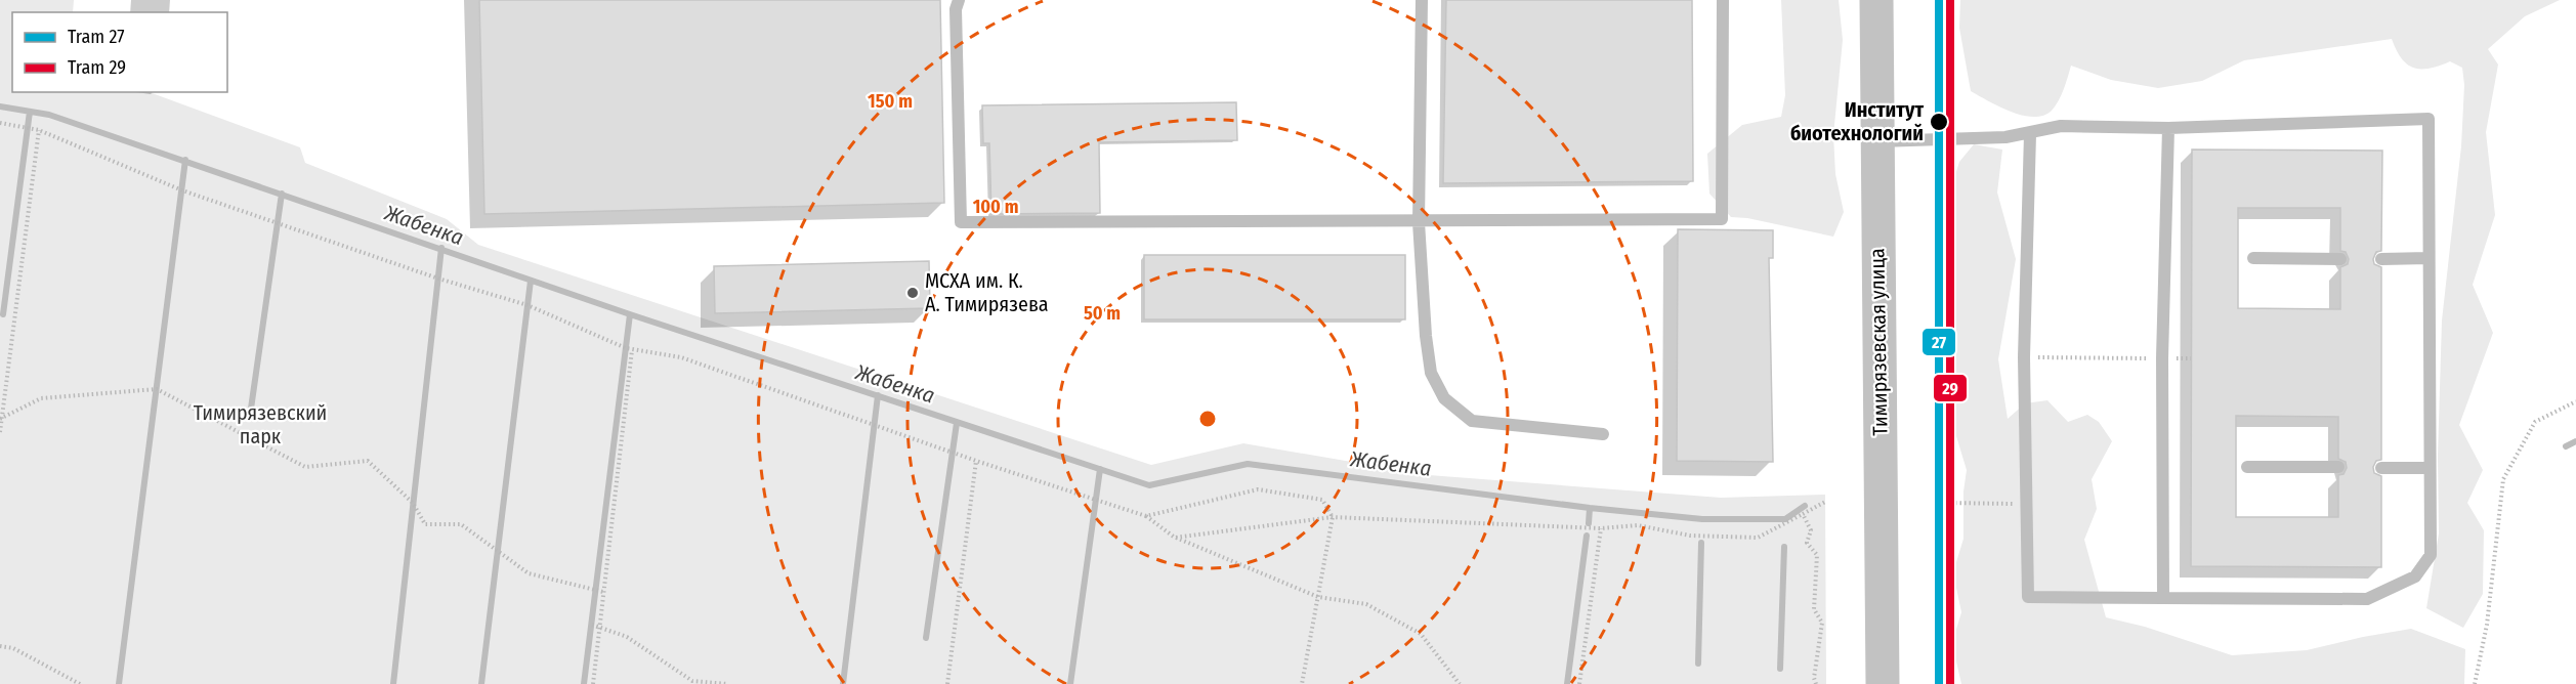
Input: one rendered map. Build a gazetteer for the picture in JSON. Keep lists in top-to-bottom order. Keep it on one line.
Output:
{"streets":{"main road":["Тимирязевская улица"]},"water":["Жабенка"],"parks":["Тимирязевский парк"],"places":["Институт биотехнологий","МСХА им. К. А. Тимирязева"],"lines":["tram line 27","tram line 29"],"legend":["Tram 27","Tram 29"],"rings":["150 m","100 m","50 m"]}
